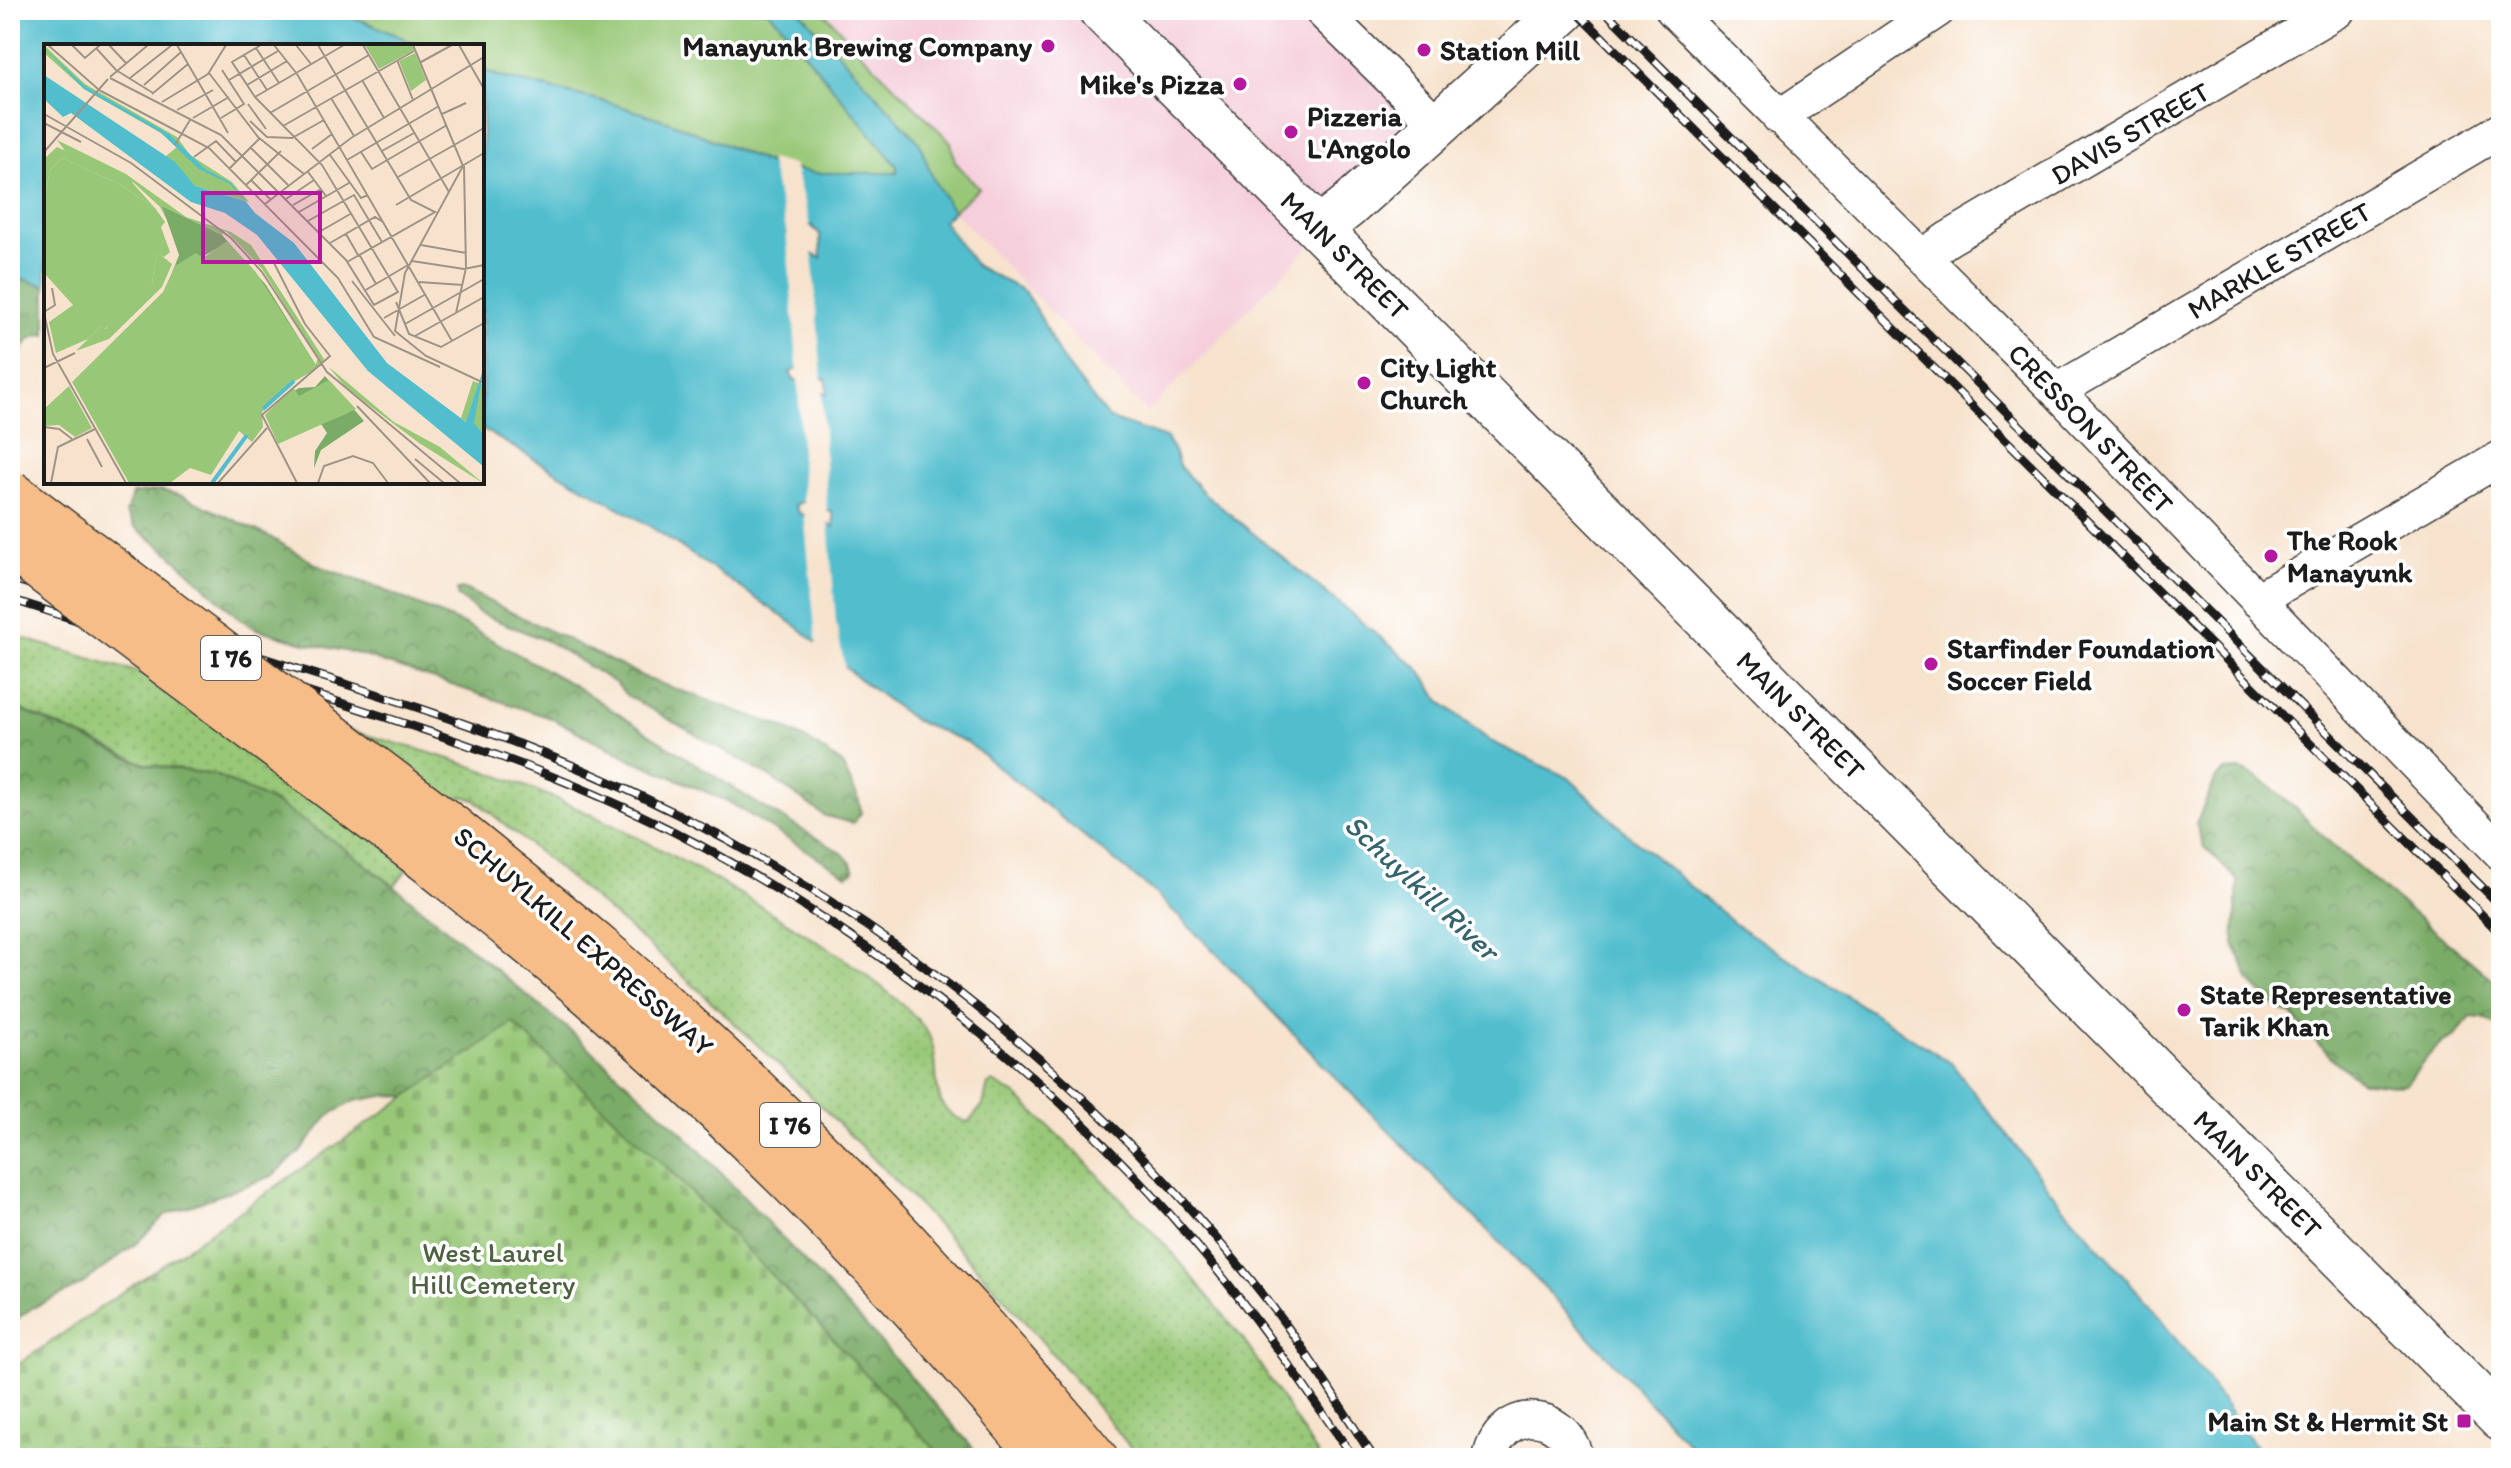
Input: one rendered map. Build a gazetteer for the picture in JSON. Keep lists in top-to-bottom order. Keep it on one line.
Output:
{"streets":{"highway":["I 76","SCHUYLKILL EXPRESSWAY"],"street":["DAVIS STREET","MAIN STREET","MARKLE STREET","CRESSON STREET"]},"crossings":[["DAVIS STREET","CRESSON STREET"],["MARKLE STREET","CRESSON STREET"]],"water":["Schuylkill River"],"parks":["West Laurel Hill Cemetery"],"places":{"other":["Manayunk Brewing Company","Station Mill","Mike's Pizza","Pizzeria L'Angolo","City Light Church","The Rook Manayunk","Starfinder Foundation Soccer Field","State Representative Tarik Khan"],"transit":["Main St & Hermit St"]}}
